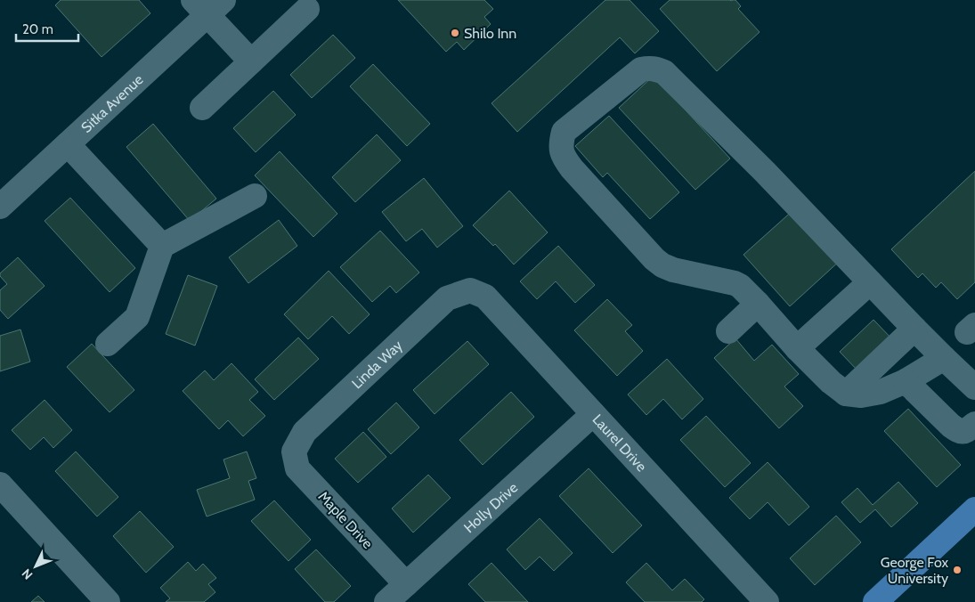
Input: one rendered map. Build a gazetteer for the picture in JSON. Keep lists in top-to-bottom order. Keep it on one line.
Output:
{"streets":{"street":["Sitka Avenue","Linda Way","Laurel Drive","Holly Drive","Maple Drive"]},"crossings":[["Linda Way","Laurel Drive"],["Linda Way","Maple Drive"],["Laurel Drive","Holly Drive"],["Holly Drive","Maple Drive"]],"places":["Shilo Inn","George Fox University"],"scale_bar":"20 m","north":"bottom left"}
